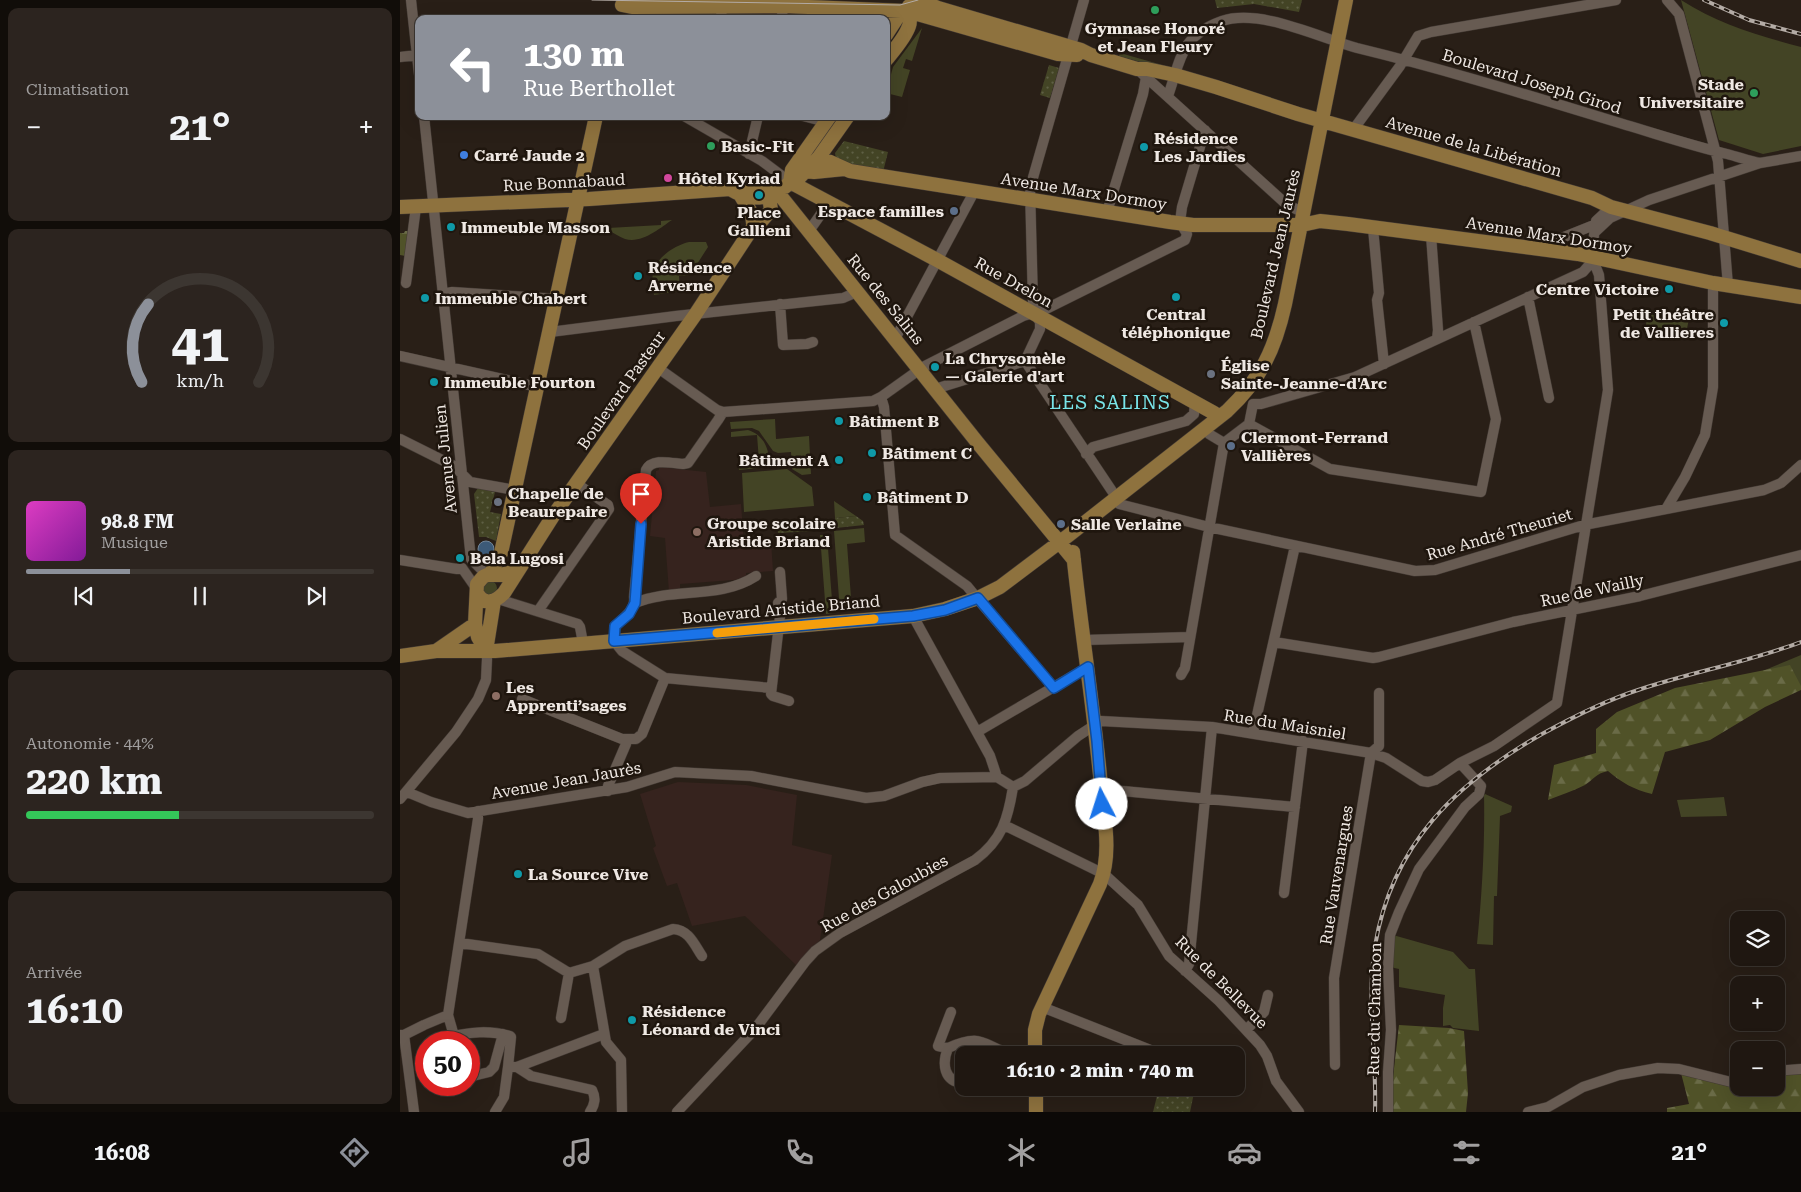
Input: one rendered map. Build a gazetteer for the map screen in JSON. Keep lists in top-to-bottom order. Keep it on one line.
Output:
{"streets":{"main road":["Avenue de la Libération","Rue Bonnabaud","Avenue Marx Dormoy","Boulevard Jean Jaurès","Rue Drelon","Rue des Salins","Boulevard Pasteur","Boulevard Aristide Briand"],"street":["Boulevard Joseph Girod","Avenue Julien","Rue André Theuriet","Rue de Wailly","Rue du Maisniel","Avenue Jean Jaurès","Rue Vauvenargues","Rue des Galoubies","Rue de Bellevue","Rue du Chambon"]},"crossings":[["Boulevard Joseph Girod","Avenue de la Libération"],["Boulevard Joseph Girod","Boulevard Jean Jaurès"],["Avenue de la Libération","Avenue Marx Dormoy"],["Avenue de la Libération","Boulevard Jean Jaurès"],["Rue Bonnabaud","Rue des Salins"],["Rue Bonnabaud","Boulevard Pasteur"],["Rue Bonnabaud","Avenue Julien"],["Avenue Marx Dormoy","Boulevard Jean Jaurès"],["Avenue Marx Dormoy","Boulevard Pasteur"],["Boulevard Jean Jaurès","Rue Drelon"],["Boulevard Jean Jaurès","Rue des Salins"],["Boulevard Jean Jaurès","Rue André Theuriet"],["Boulevard Jean Jaurès","Boulevard Aristide Briand"],["Rue Drelon","Boulevard Pasteur"],["Rue des Salins","Boulevard Pasteur"],["Rue des Salins","Boulevard Aristide Briand"],["Boulevard Pasteur","Boulevard Aristide Briand"],["Rue du Maisniel","Rue Vauvenargues"],["Rue du Maisniel","Rue du Chambon"],["Rue des Galoubies","Rue de Bellevue"]],"districts":["LES SALINS"],"places":["Gymnase Honoré et Jean Fleury","Stade Universitaire","Basic-Fit","Résidence Les Jardies","Carré Jaude 2","Hôtel Kyriad","Place Gallieni","Espace familles","Immeuble Masson","Résidence Arverne","Centre Victoire","Central téléphonique","Immeuble Chabert","Petit théâtre de Vallieres","La Chrysomèle — Galerie d'art","Église Sainte-Jeanne-d'Arc","Immeuble Fourton","Bâtiment B","Clermont-Ferrand Vallières","Bâtiment C","Bâtiment A","Bâtiment D","Chapelle de Beaurepaire","Salle Verlaine","Groupe scolaire Aristide Briand","Bela Lugosi","Les Apprenti’sages","La Source Vive","Résidence Léonard de Vinci"],"page":{"tile":["Climatisation",["Autonomie · 44%","220 km"],["Arrivée","16:10"]],"turn":["130 m","Rue Berthollet"],"heat":["−","21°","+"],"song":["98.8 FM","Musique"],"map_buttons":["+","−"],"limit":"50","trip":"16:10 · 2 min · 740 m","tabs":["16:08","21°"],"gauge":["41","km/h"]}}
